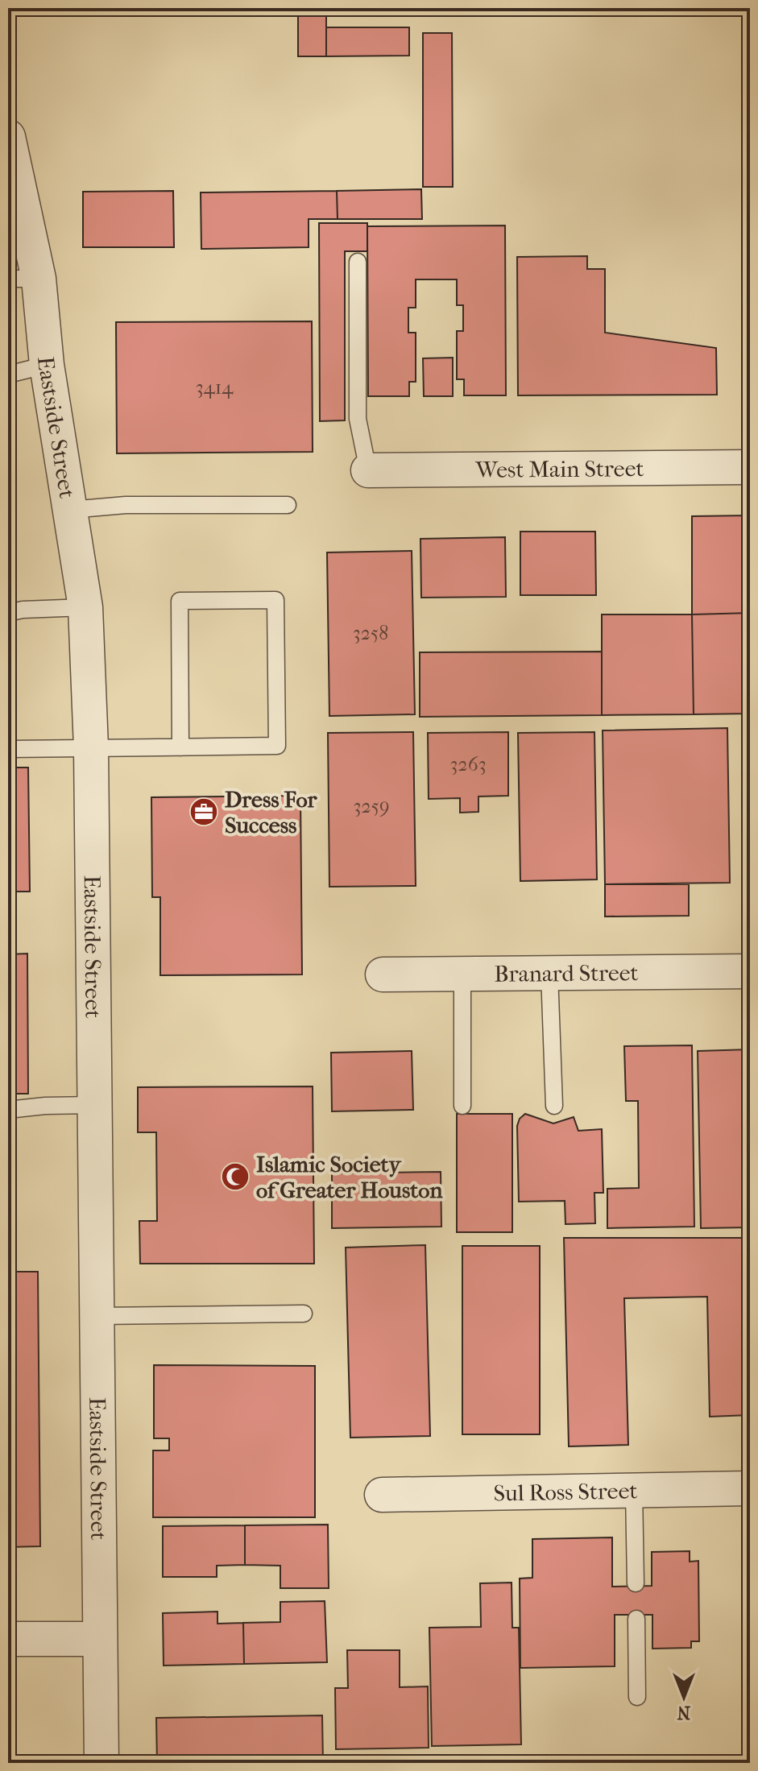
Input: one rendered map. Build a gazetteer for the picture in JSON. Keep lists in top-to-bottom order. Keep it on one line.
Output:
{"streets":{"street":["Eastside Street","West Main Street","Branard Street","Sul Ross Street"]},"places":{"office":["Dress For Success"],"mosque":["Islamic Society of Greater Houston"]},"house_numbers":["3414","3258","3263","3259"],"north":"bottom"}
